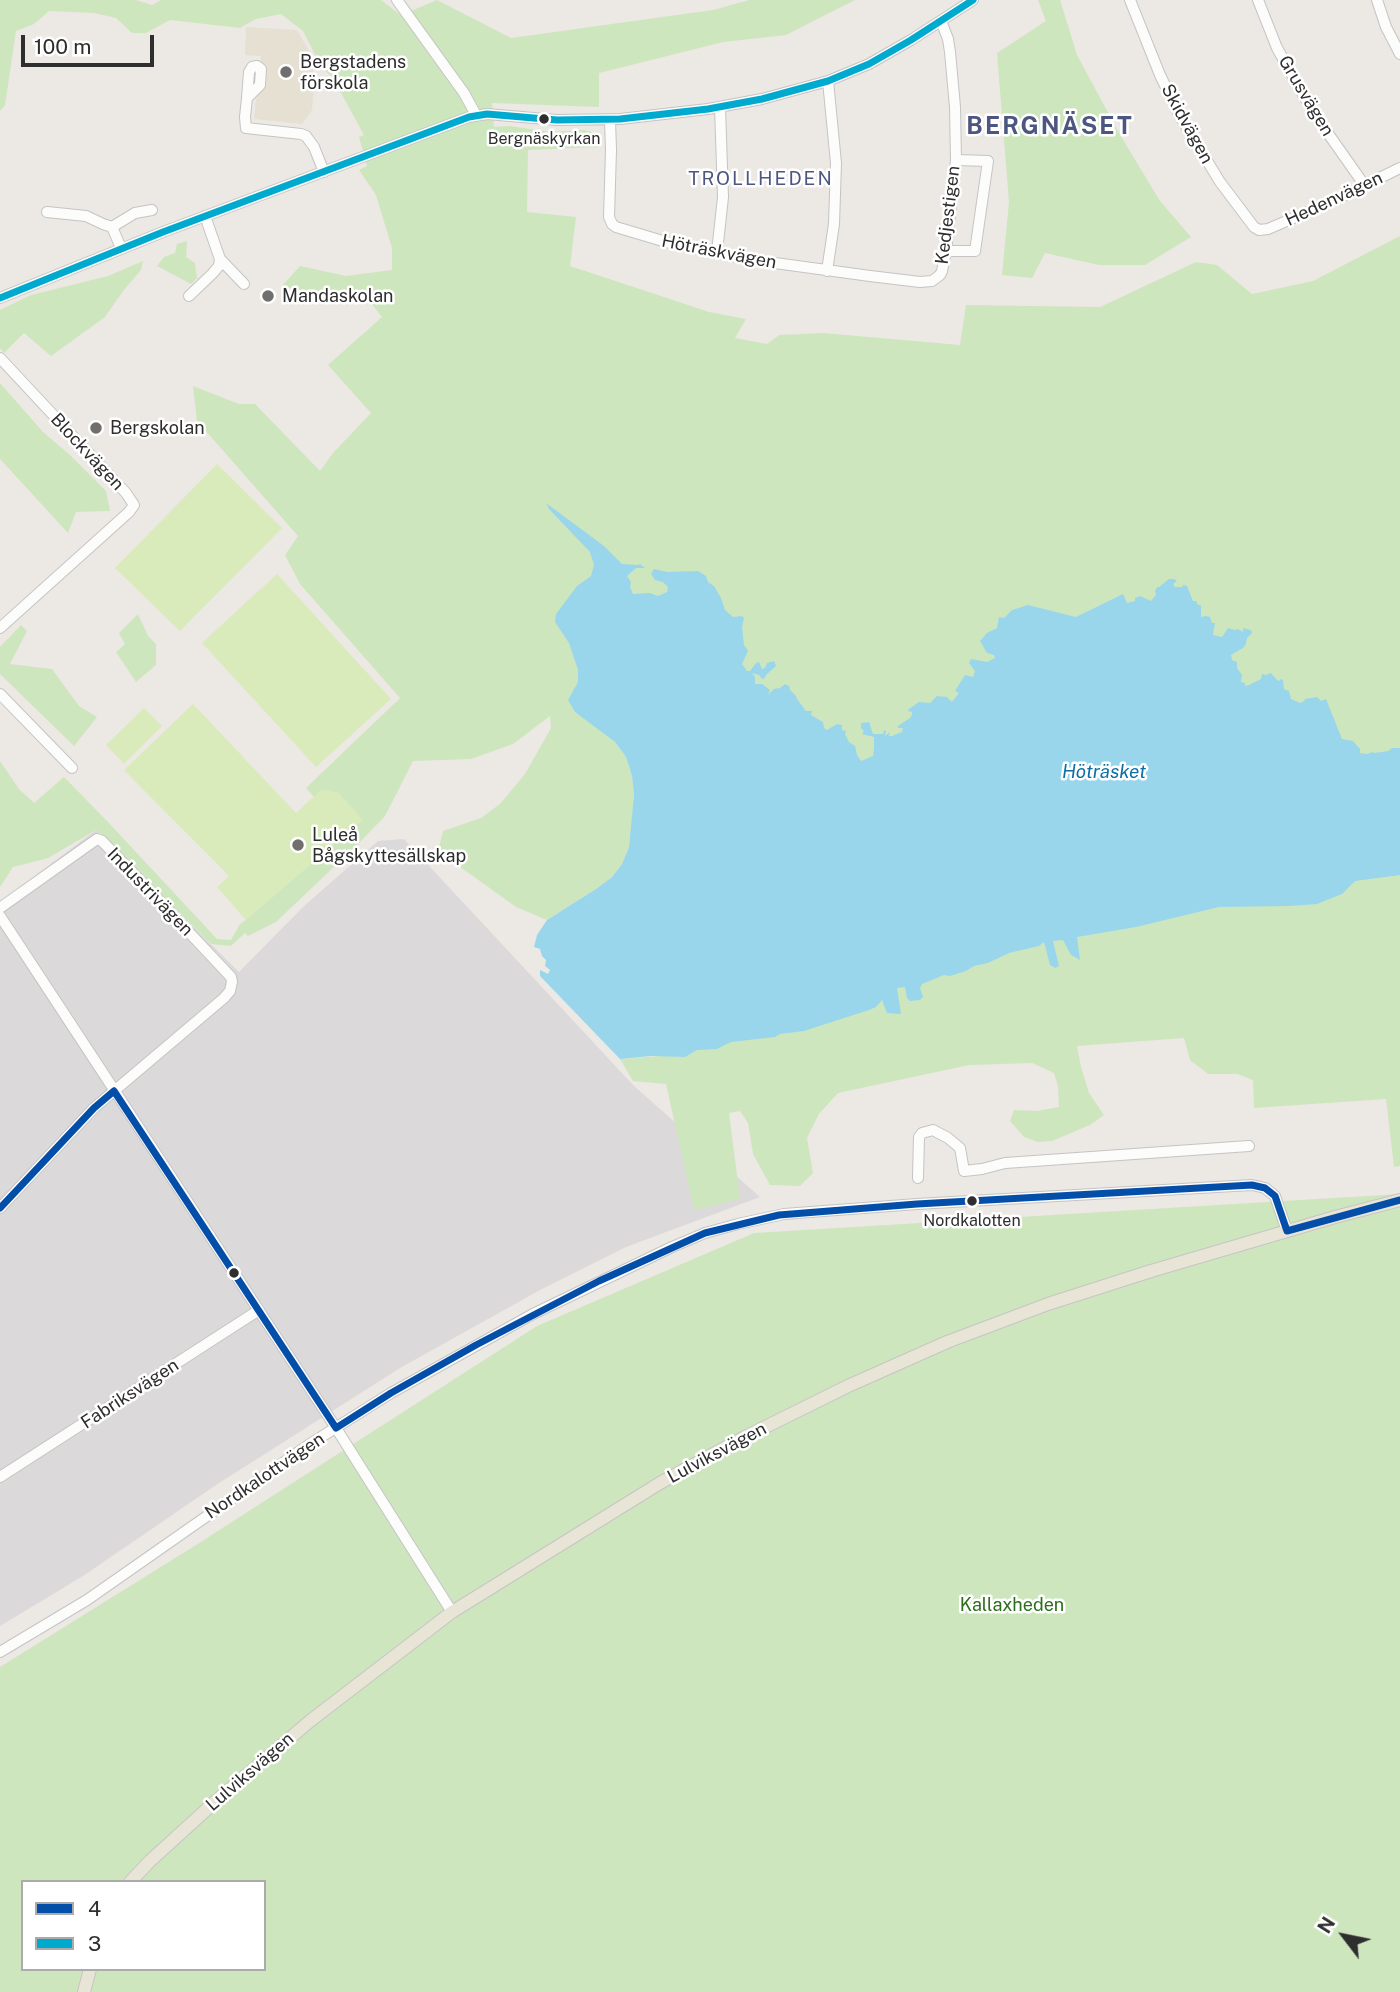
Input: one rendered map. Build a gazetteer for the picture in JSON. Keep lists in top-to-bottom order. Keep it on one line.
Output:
{"streets":{"main road":["Lulviksvägen"],"street":["Grusvägen","Skidvägen","Hedenvägen","Kedjestigen","Höträskvägen","Blockvägen","Industrivägen","Fabriksvägen","Nordkalottvägen"]},"crossings":[["Grusvägen","Hedenvägen"],["Skidvägen","Hedenvägen"],["Kedjestigen","Höträskvägen"],["Lulviksvägen","Nordkalottvägen"]],"districts":["BERGNÄSET","TROLLHEDEN"],"water":["Höträsket"],"parks":["Kallaxheden"],"places":["Bergstadens förskola","Bergnäskyrkan","Mandaskolan","Bergskolan","Luleå Bågskyttesällskap","Nordkalotten"],"lines":["transit line 3","transit line 4"],"legend":["4","3"],"scale_bar":"100 m","north":"top left"}
